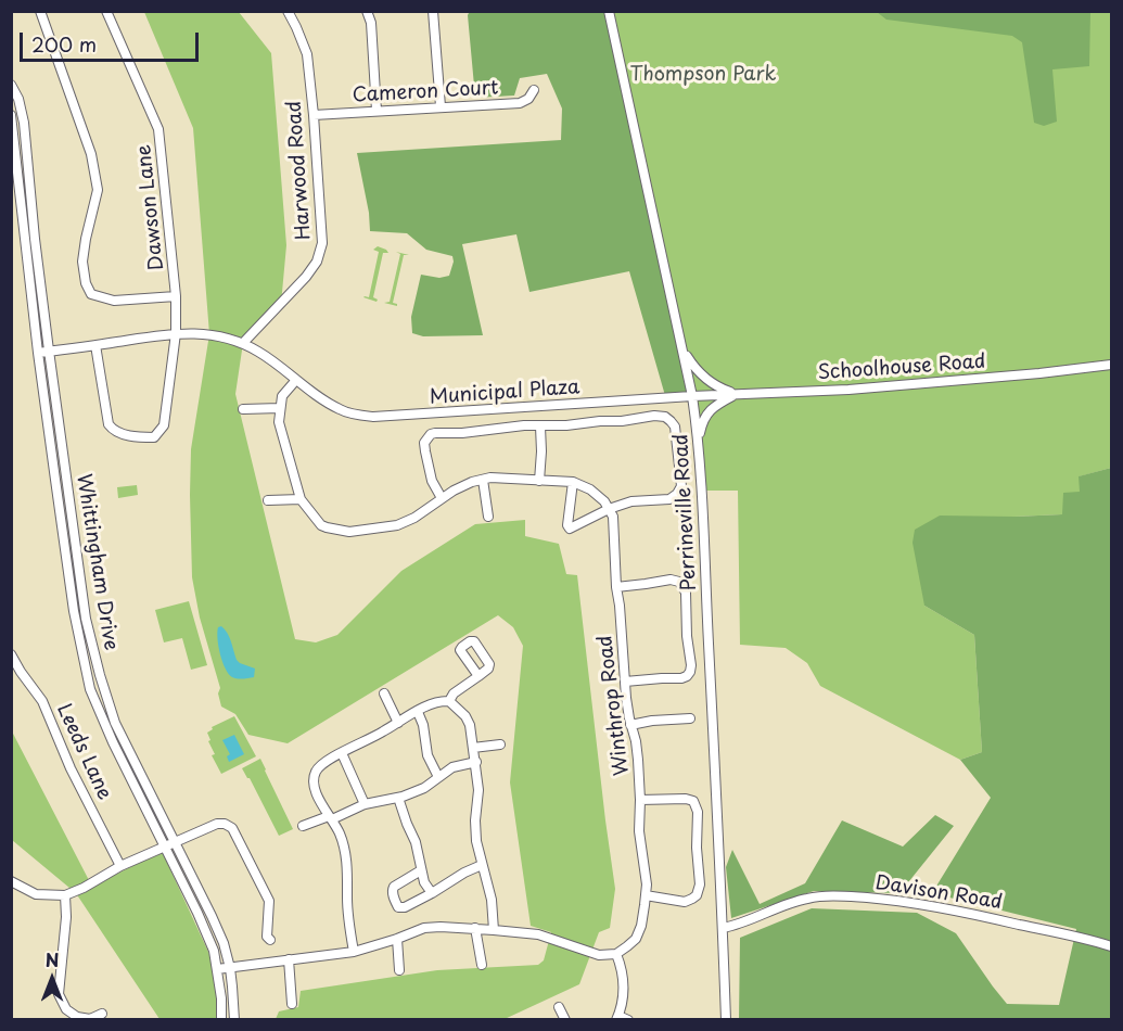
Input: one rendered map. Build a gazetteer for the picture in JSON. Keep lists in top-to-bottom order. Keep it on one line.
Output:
{"streets":{"street":["Cameron Court","Harwood Road","Dawson Lane","Schoolhouse Road","Municipal Plaza","Perrineville Road","Whittingham Drive","Winthrop Road","Leeds Lane","Davison Road"]},"crossings":[["Cameron Court","Harwood Road"],["Harwood Road","Municipal Plaza"],["Dawson Lane","Municipal Plaza"],["Schoolhouse Road","Municipal Plaza"],["Schoolhouse Road","Perrineville Road"],["Municipal Plaza","Perrineville Road"],["Municipal Plaza","Whittingham Drive"],["Perrineville Road","Davison Road"]],"parks":["Thompson Park"],"scale_bar":"200 m","north":"top"}
